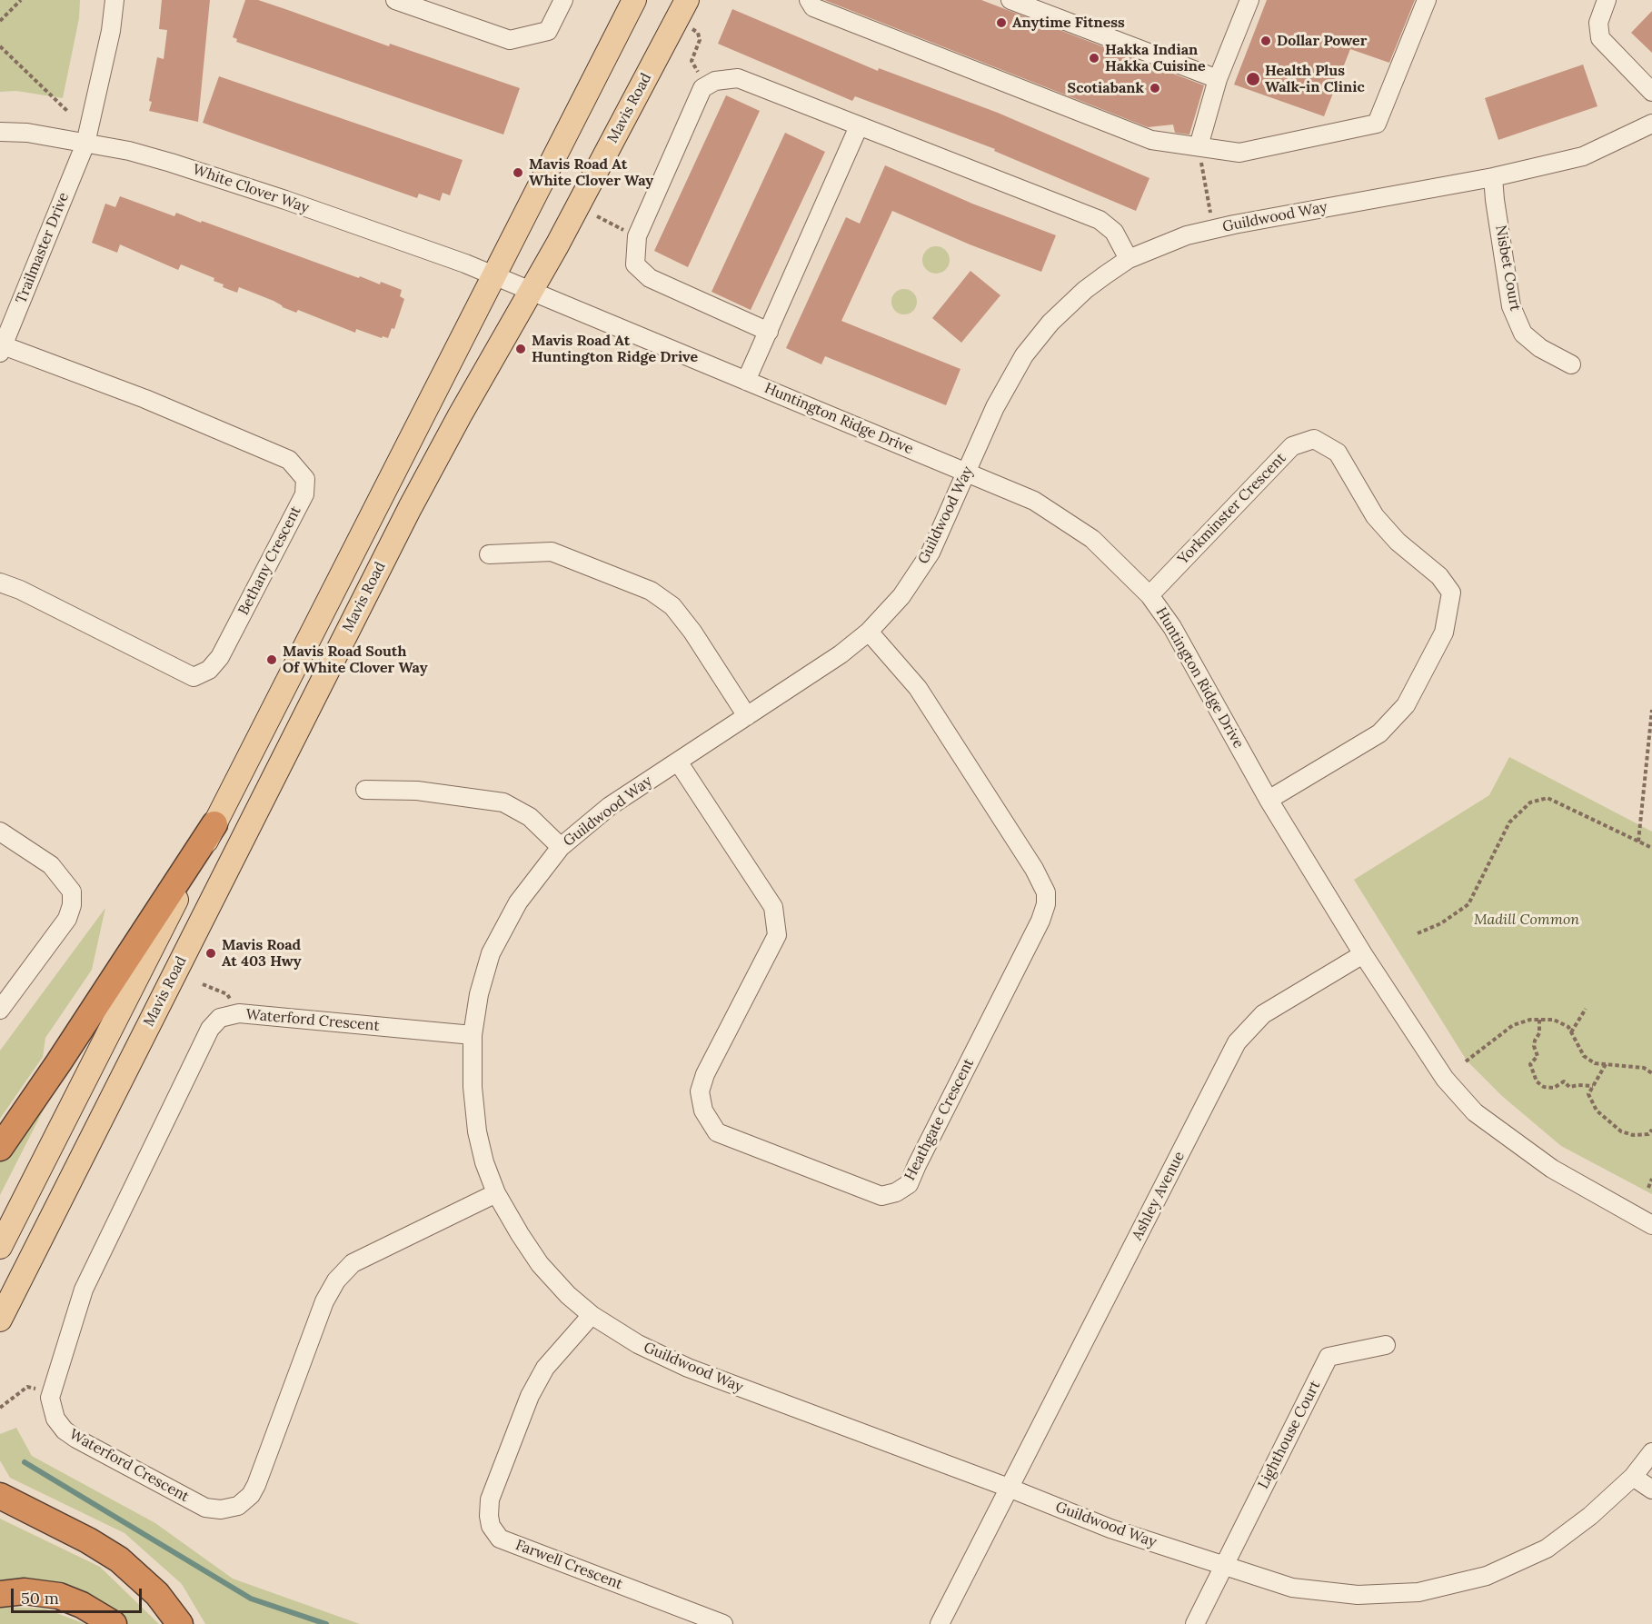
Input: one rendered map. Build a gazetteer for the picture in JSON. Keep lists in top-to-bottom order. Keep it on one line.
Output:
{"streets":{"main road":["Mavis Road"],"street":["White Clover Way","Guildwood Way","Trailmaster Drive","Nisbet Court","Huntington Ridge Drive","Yorkminster Crescent","Bethany Crescent","Waterford Crescent","Heathgate Crescent","Ashley Avenue","Lighthouse Court","Farwell Crescent"]},"crossings":[["Mavis Road","White Clover Way"],["Mavis Road","Huntington Ridge Drive"],["White Clover Way","Trailmaster Drive"],["White Clover Way","Huntington Ridge Drive"],["Guildwood Way","Nisbet Court"],["Guildwood Way","Huntington Ridge Drive"],["Guildwood Way","Waterford Crescent"],["Guildwood Way","Heathgate Crescent"],["Guildwood Way","Ashley Avenue"],["Guildwood Way","Lighthouse Court"],["Guildwood Way","Farwell Crescent"],["Trailmaster Drive","Bethany Crescent"],["Huntington Ridge Drive","Yorkminster Crescent"],["Huntington Ridge Drive","Ashley Avenue"]],"parks":["Madill Common"],"places":["Anytime Fitness","Dollar Power","Hakka Indian Hakka Cuisine","Health Plus Walk-in Clinic","Scotiabank","Mavis Road At White Clover Way","Mavis Road At Huntington Ridge Drive","Mavis Road South Of White Clover Way","Mavis Road At 403 Hwy"],"scale_bar":"50 m"}
